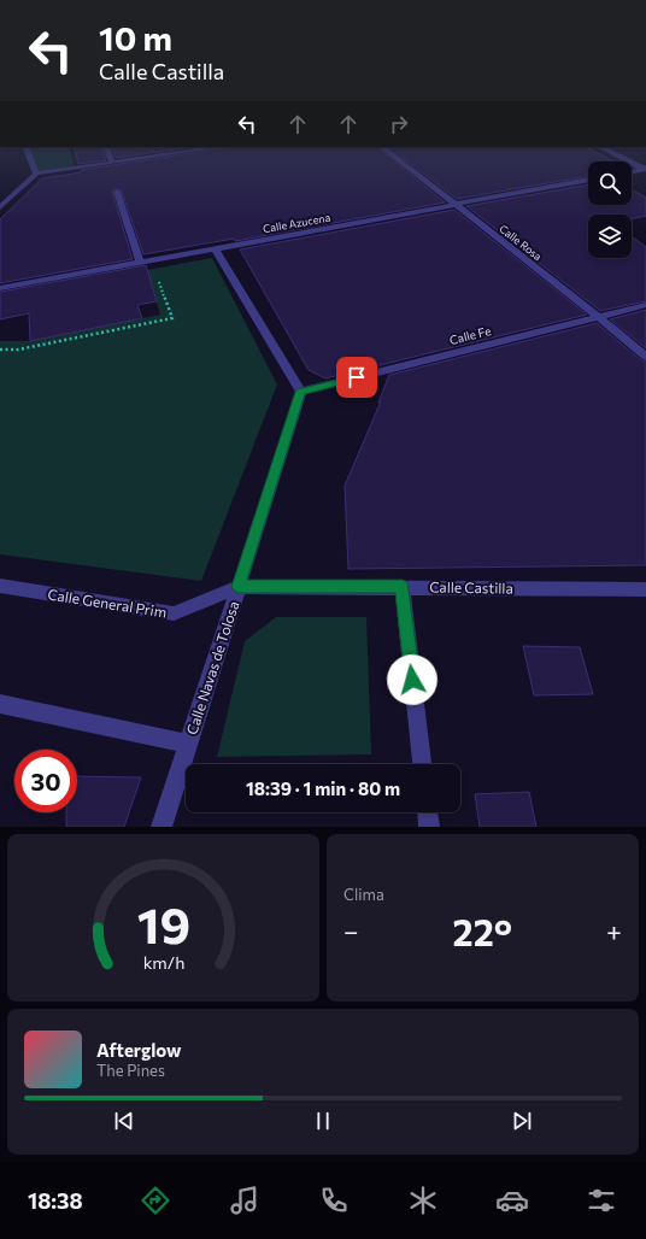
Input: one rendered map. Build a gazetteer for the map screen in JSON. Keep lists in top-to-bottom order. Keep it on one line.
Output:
{"streets":{"street":["Calle Azucena","Calle Rosa","Calle Fe","Calle Castilla","Calle General Prim","Calle Navas de Tolosa"]},"crossings":[["Calle Azucena","Calle Rosa"],["Calle Rosa","Calle Fe"],["Calle Fe","Calle Navas de Tolosa"],["Calle Castilla","Calle General Prim"],["Calle Castilla","Calle Navas de Tolosa"],["Calle General Prim","Calle Navas de Tolosa"]],"page":{"turn":["10 m","Calle Castilla"],"limit":"30","trip":"18:39 · 1 min · 80 m","tile":"Clima","heat":["−","22°","+"],"song":["Afterglow","The Pines"],"tabs":"18:38","gauge":["19","km/h"]}}
